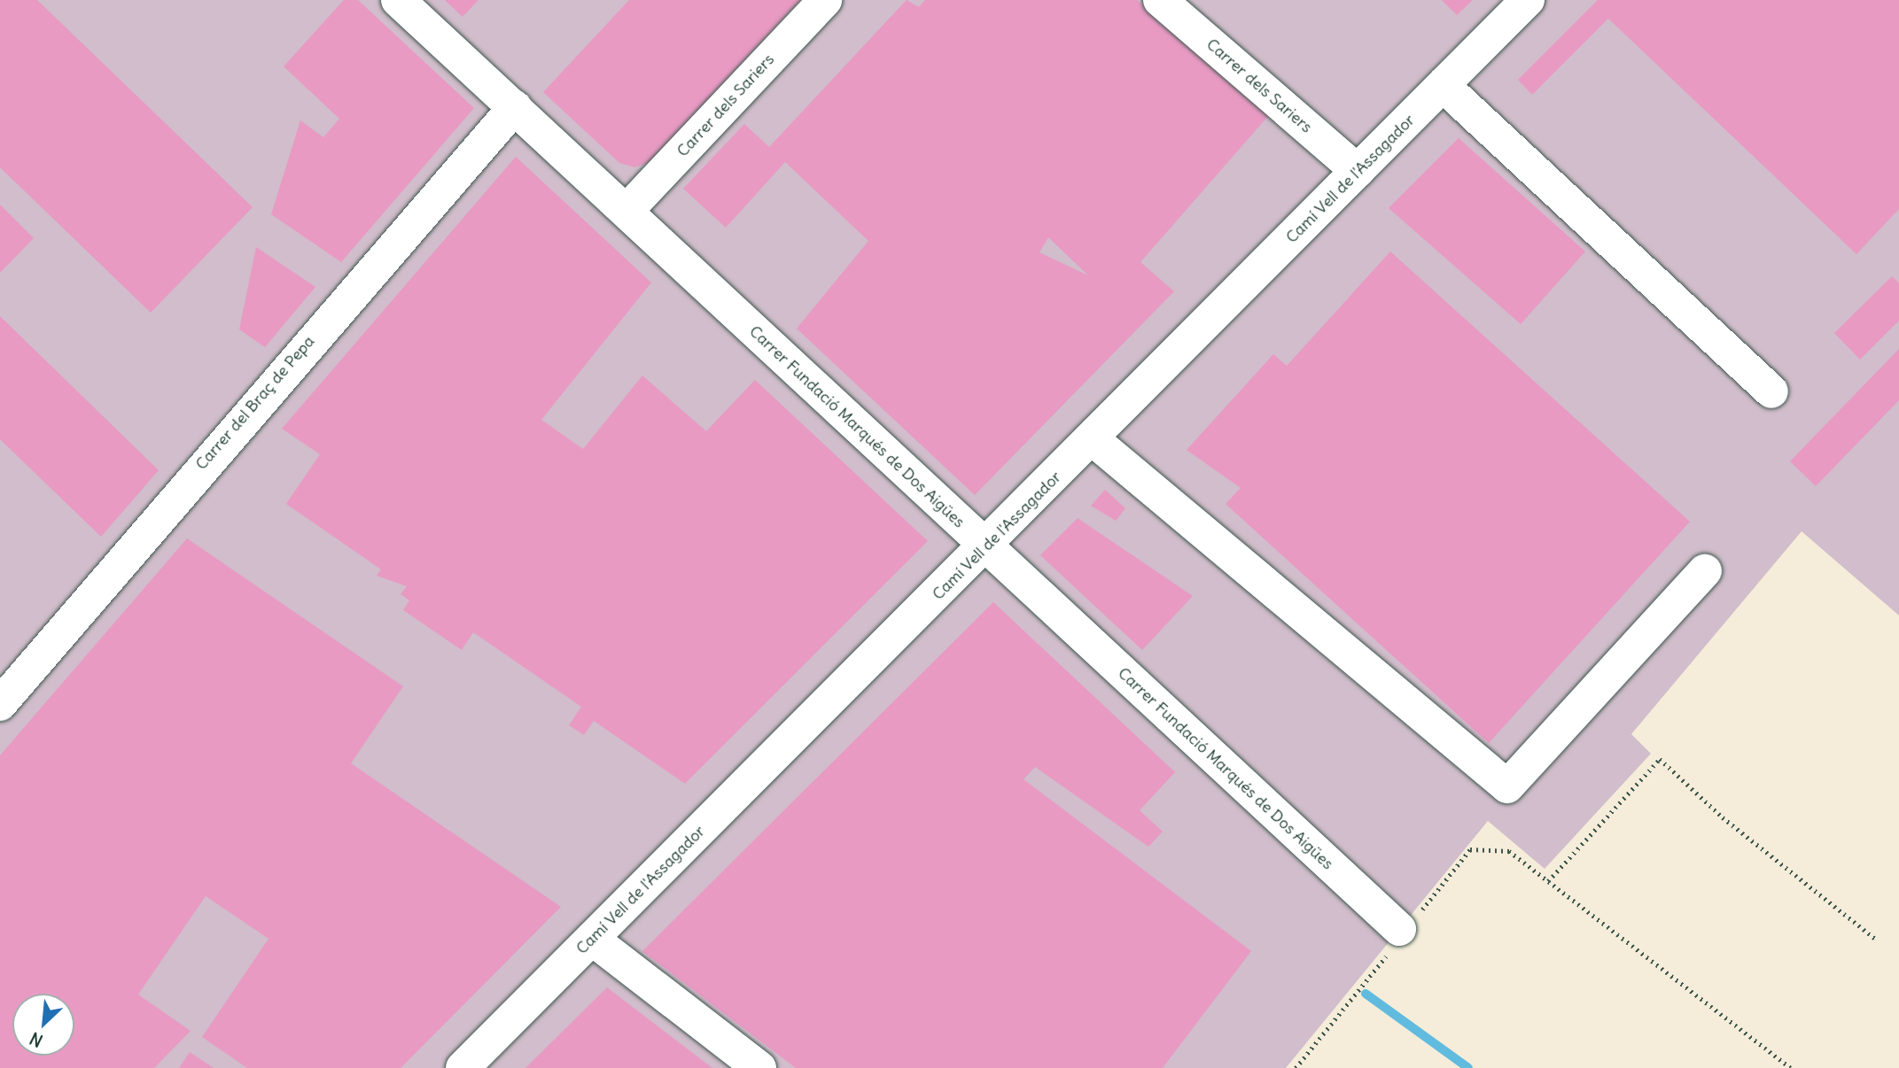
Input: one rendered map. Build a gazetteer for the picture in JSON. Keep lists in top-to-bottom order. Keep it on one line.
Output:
{"streets":{"street":["Carrer dels Sariers","Camí Vell de l'Assagador","Carrer del Braç de Pepa","Carrer Fundació Marqués de Dos Aigües"]},"crossings":[["Carrer dels Sariers","Camí Vell de l'Assagador"],["Carrer dels Sariers","Carrer Fundació Marqués de Dos Aigües"],["Camí Vell de l'Assagador","Carrer Fundació Marqués de Dos Aigües"],["Carrer del Braç de Pepa","Carrer Fundació Marqués de Dos Aigües"]],"north":"bottom left"}
